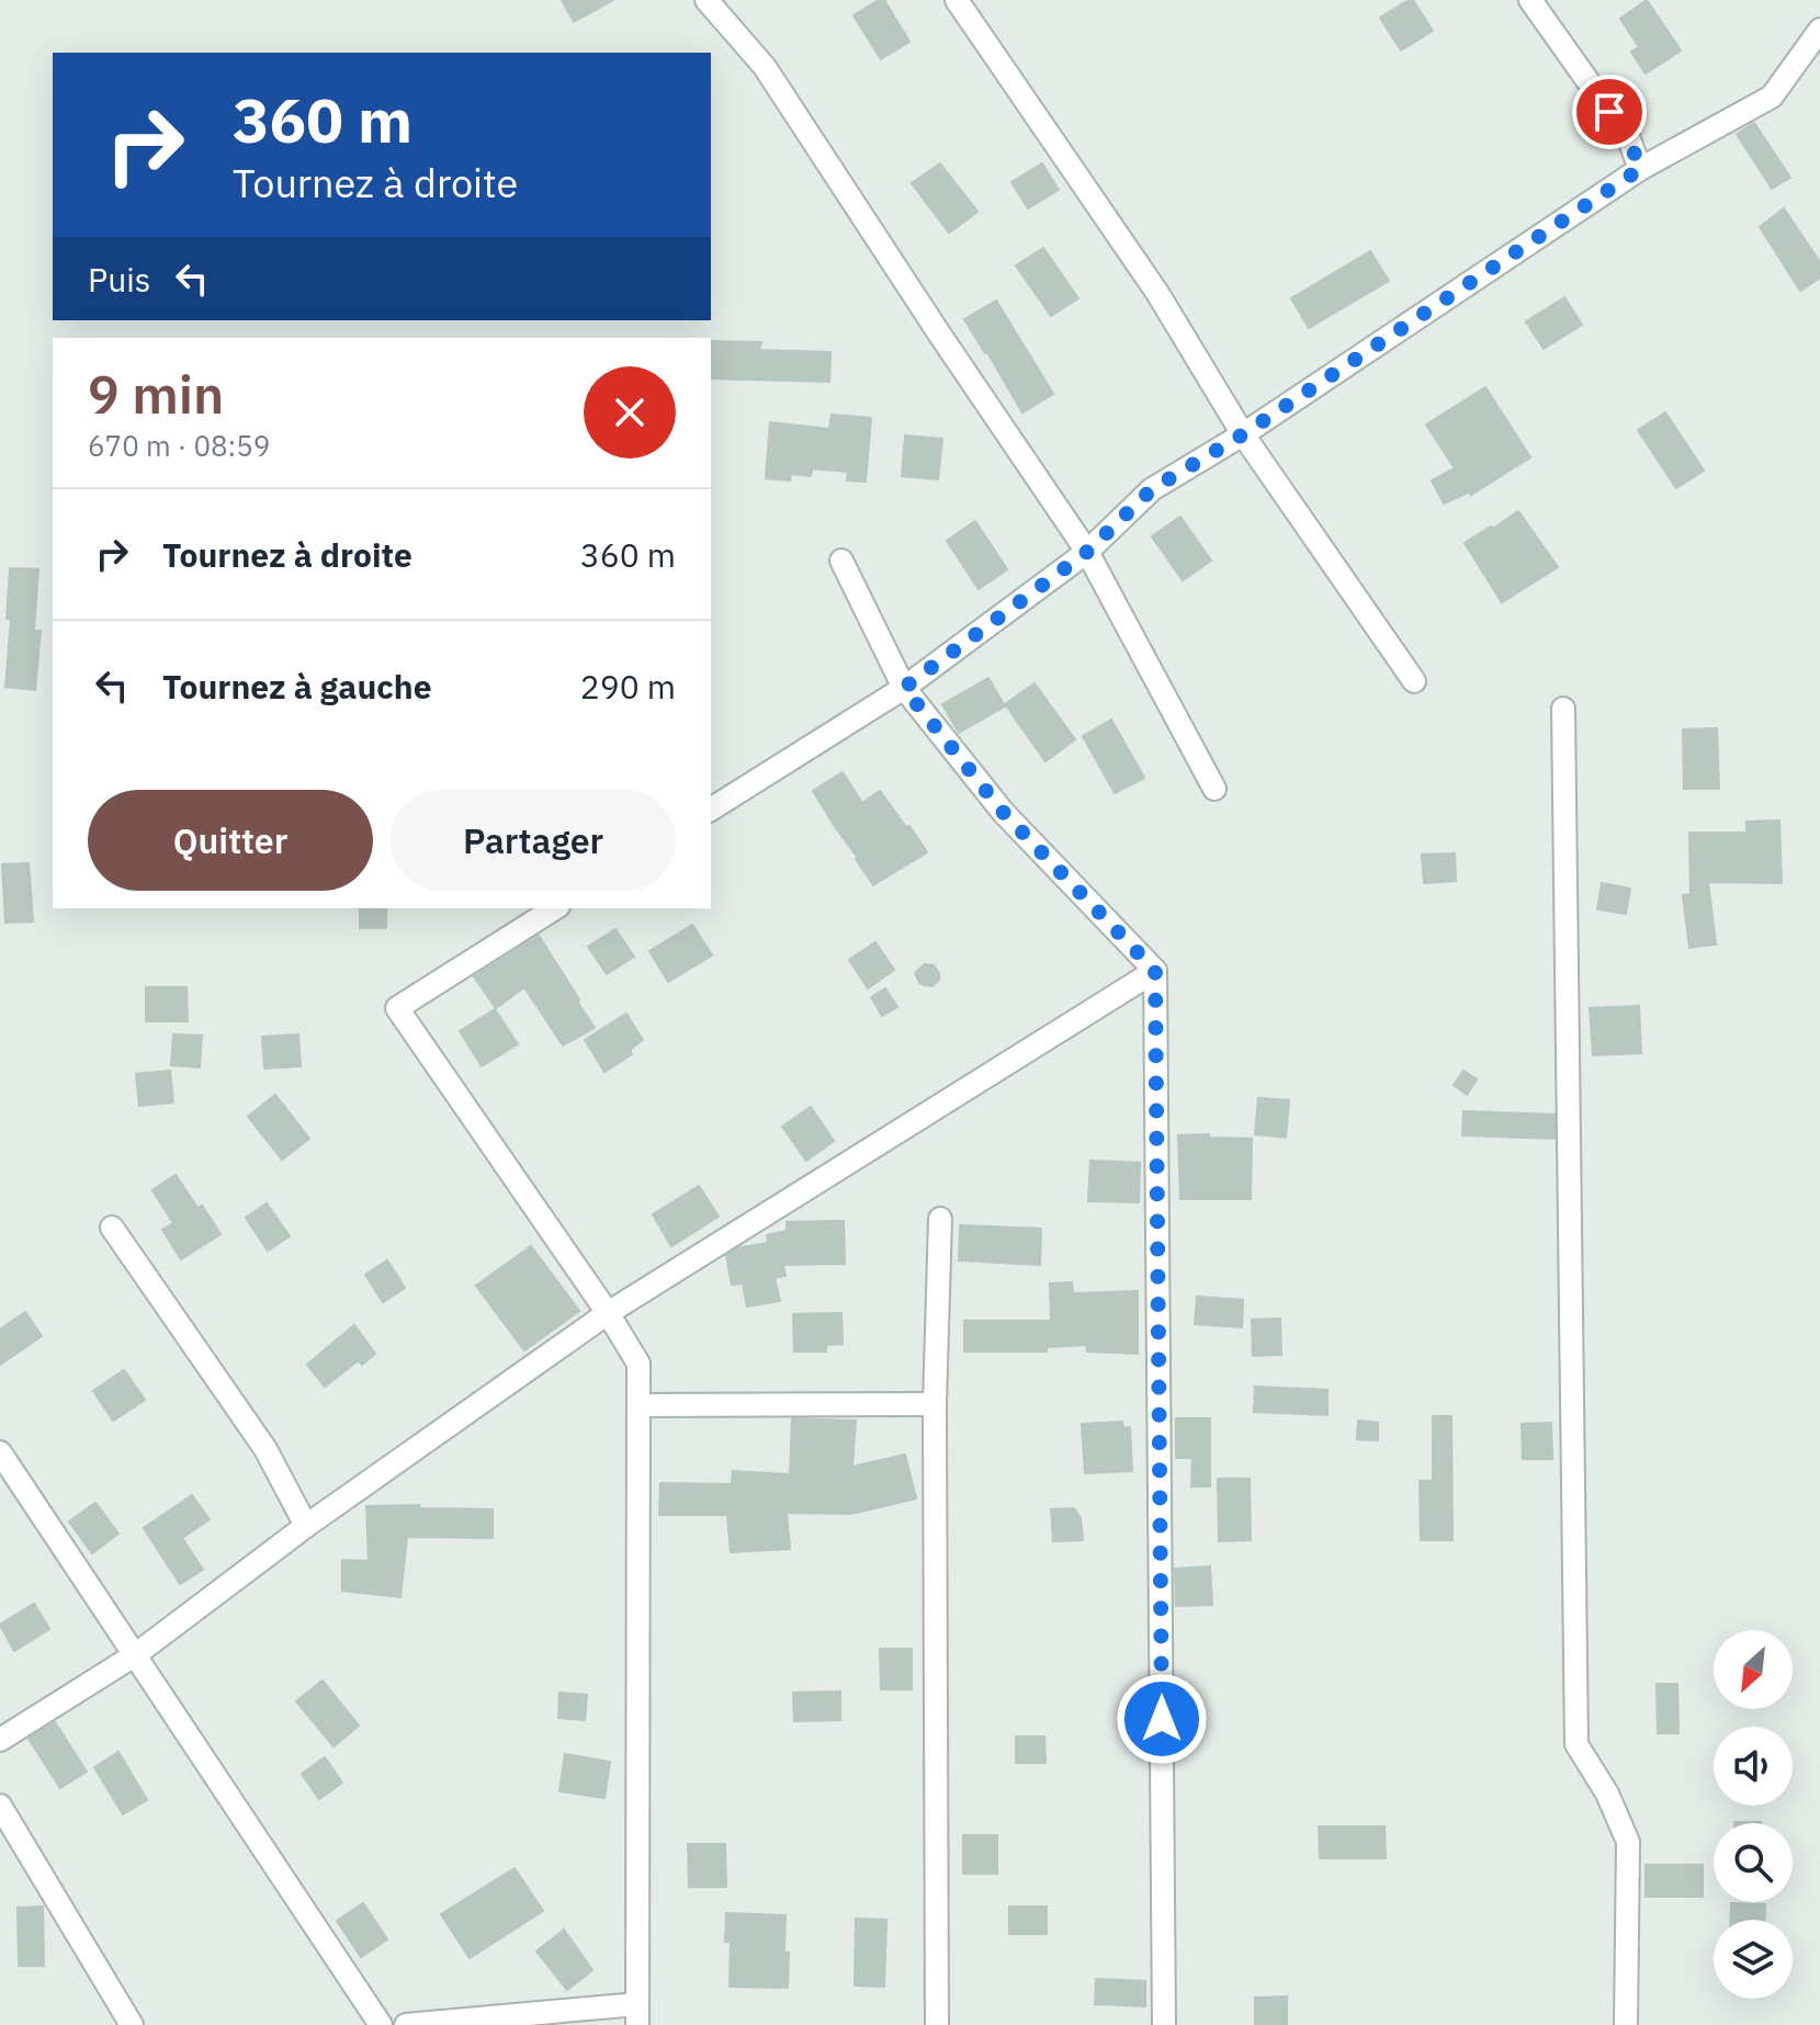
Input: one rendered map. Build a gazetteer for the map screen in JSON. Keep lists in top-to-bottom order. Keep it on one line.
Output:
{"north":"bottom left","page":{"turn":["360 m","Tournez à droite"],"then":"Puis","heading":["9 min","670 m · 08:59"],"list":[{"name":"Tournez à droite","value":"360 m"},{"name":"Tournez à gauche","value":"290 m"}],"buttons":["Quitter","Partager"]}}
